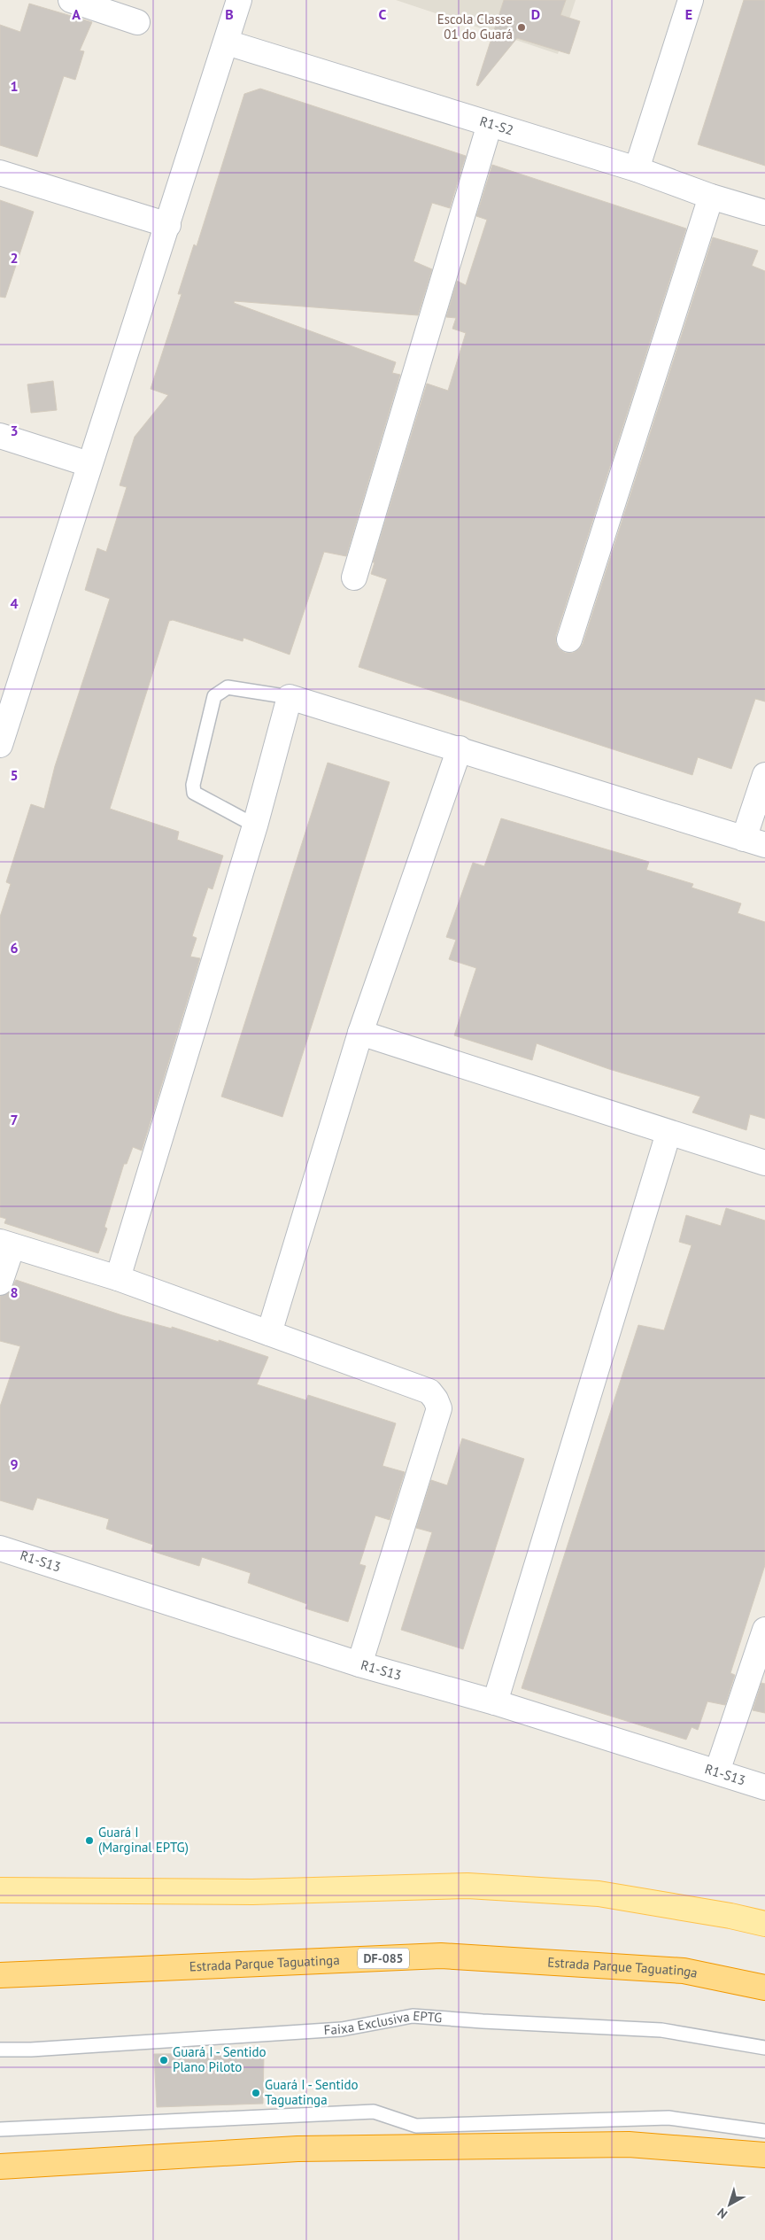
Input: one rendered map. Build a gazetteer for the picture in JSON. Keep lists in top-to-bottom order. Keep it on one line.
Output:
{"streets":{"highway":["DF-085","Estrada Parque Taguatinga"],"street":["R1-S2","R1-S13"],"lane":["Faixa Exclusiva EPTG"]},"places":["Escola Classe 01 do Guará","Guará I (Marginal EPTG)","Guará I - Sentido Plano Piloto","Guará I - Sentido Taguatinga"],"north":"bottom left","grid":{"columns":["A","B","C","D","E"],"rows":["1","2","3","4","5","6","7","8","9"]}}
